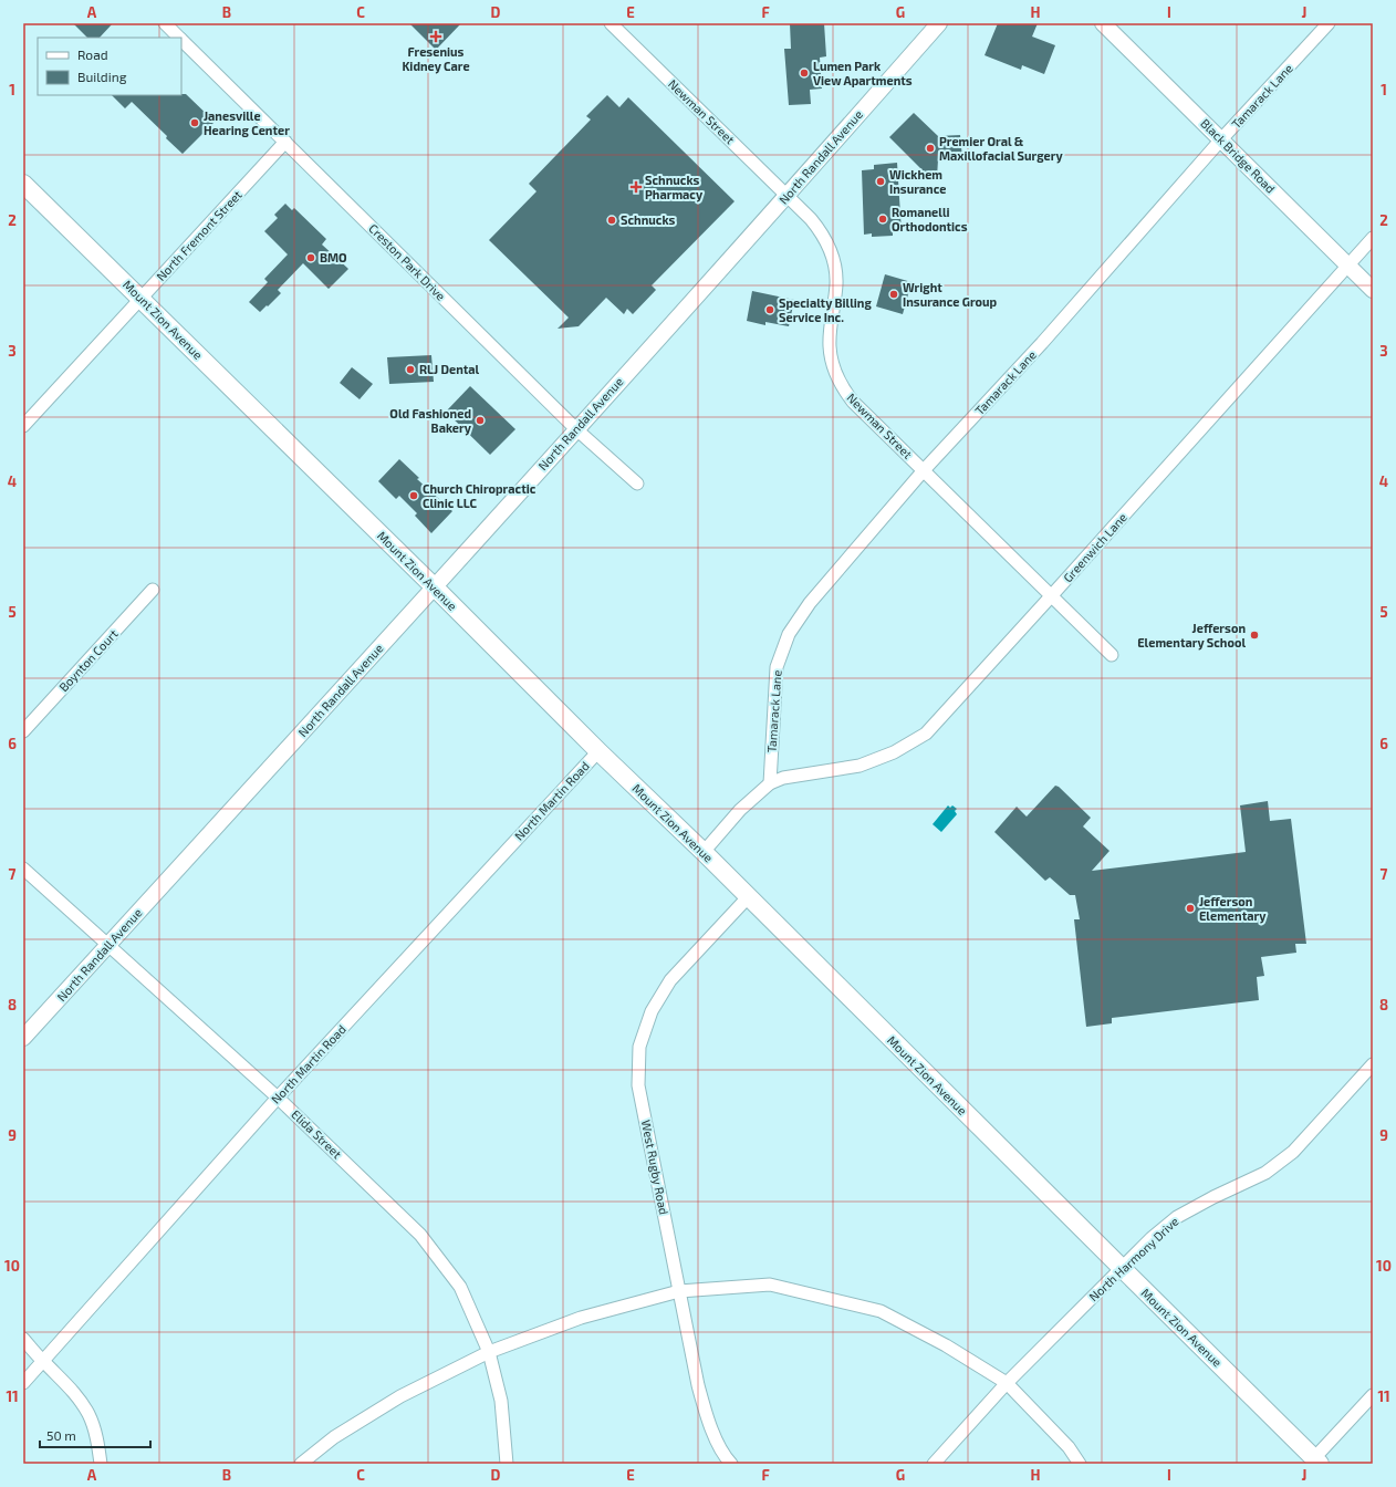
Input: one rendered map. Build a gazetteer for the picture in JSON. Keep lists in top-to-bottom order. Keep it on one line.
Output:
{"streets":{"main road":["Mount Zion Avenue"],"street":["Tamarack Lane","Newman Street","Black Bridge Road","North Randall Avenue","North Fremont Street","Creston Park Drive","Greenwich Lane","Boynton Court","North Martin Road","Elida Street","West Rugby Road","North Harmony Drive"]},"crossings":[["Tamarack Lane","Newman Street"],["Tamarack Lane","Black Bridge Road"],["Tamarack Lane","Greenwich Lane"],["Newman Street","North Randall Avenue"],["Newman Street","Greenwich Lane"],["Black Bridge Road","Greenwich Lane"],["North Randall Avenue","Creston Park Drive"],["North Randall Avenue","Mount Zion Avenue"],["North Randall Avenue","Elida Street"],["North Fremont Street","Creston Park Drive"],["North Fremont Street","Mount Zion Avenue"],["Mount Zion Avenue","North Martin Road"],["Mount Zion Avenue","West Rugby Road"],["Mount Zion Avenue","North Harmony Drive"],["North Martin Road","Elida Street"]],"places":{"health":["Fresenius Kidney Care","Schnucks Pharmacy"],"other":["Lumen Park View Apartments","Janesville Hearing Center","Premier Oral & Maxillofacial Surgery","Wickhem Insurance","Romanelli Orthodontics","Schnucks","BMO","Wright Insurance Group","Specialty Billing Service Inc.","RLJ Dental","Old Fashioned Bakery","Church Chiropractic Clinic LLC","Jefferson Elementary School","Jefferson Elementary"]},"legend":["Road","Building"],"scale_bar":"50 m","grid":{"columns":["A","B","C","D","E","F","G","H","I","J"],"rows":["1","2","3","4","5","6","7","8","9","10","11"]}}
